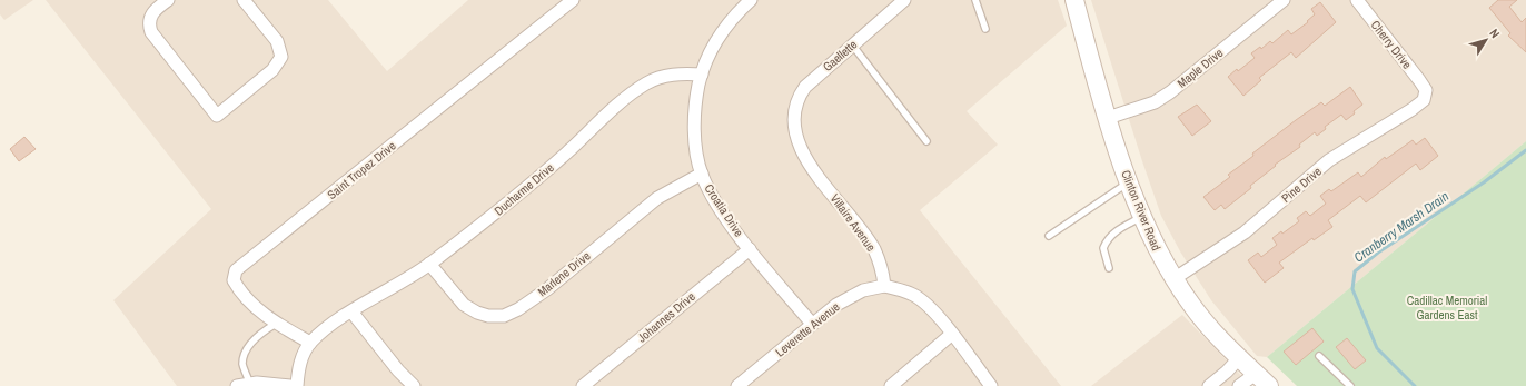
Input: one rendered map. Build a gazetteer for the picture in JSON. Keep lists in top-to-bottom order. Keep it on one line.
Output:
{"streets":{"street":["Cherry Drive","Gaellette","Maple Drive","Saint Tropez Drive","Pine Drive","Ducharme Drive","Croatia Drive","Clinton River Road","Villaire Avenue","Marlene Drive","Johannes Drive","Leverette Avenue"]},"crossings":[["Cherry Drive","Pine Drive"],["Gaellette","Villaire Avenue"],["Maple Drive","Clinton River Road"],["Saint Tropez Drive","Ducharme Drive"],["Pine Drive","Clinton River Road"],["Ducharme Drive","Croatia Drive"],["Ducharme Drive","Marlene Drive"],["Croatia Drive","Marlene Drive"],["Croatia Drive","Johannes Drive"],["Croatia Drive","Leverette Avenue"],["Villaire Avenue","Leverette Avenue"]],"water":["Cranberry Marsh Drain"],"parks":["Cadillac Memorial Gardens East"],"north":"top right"}
